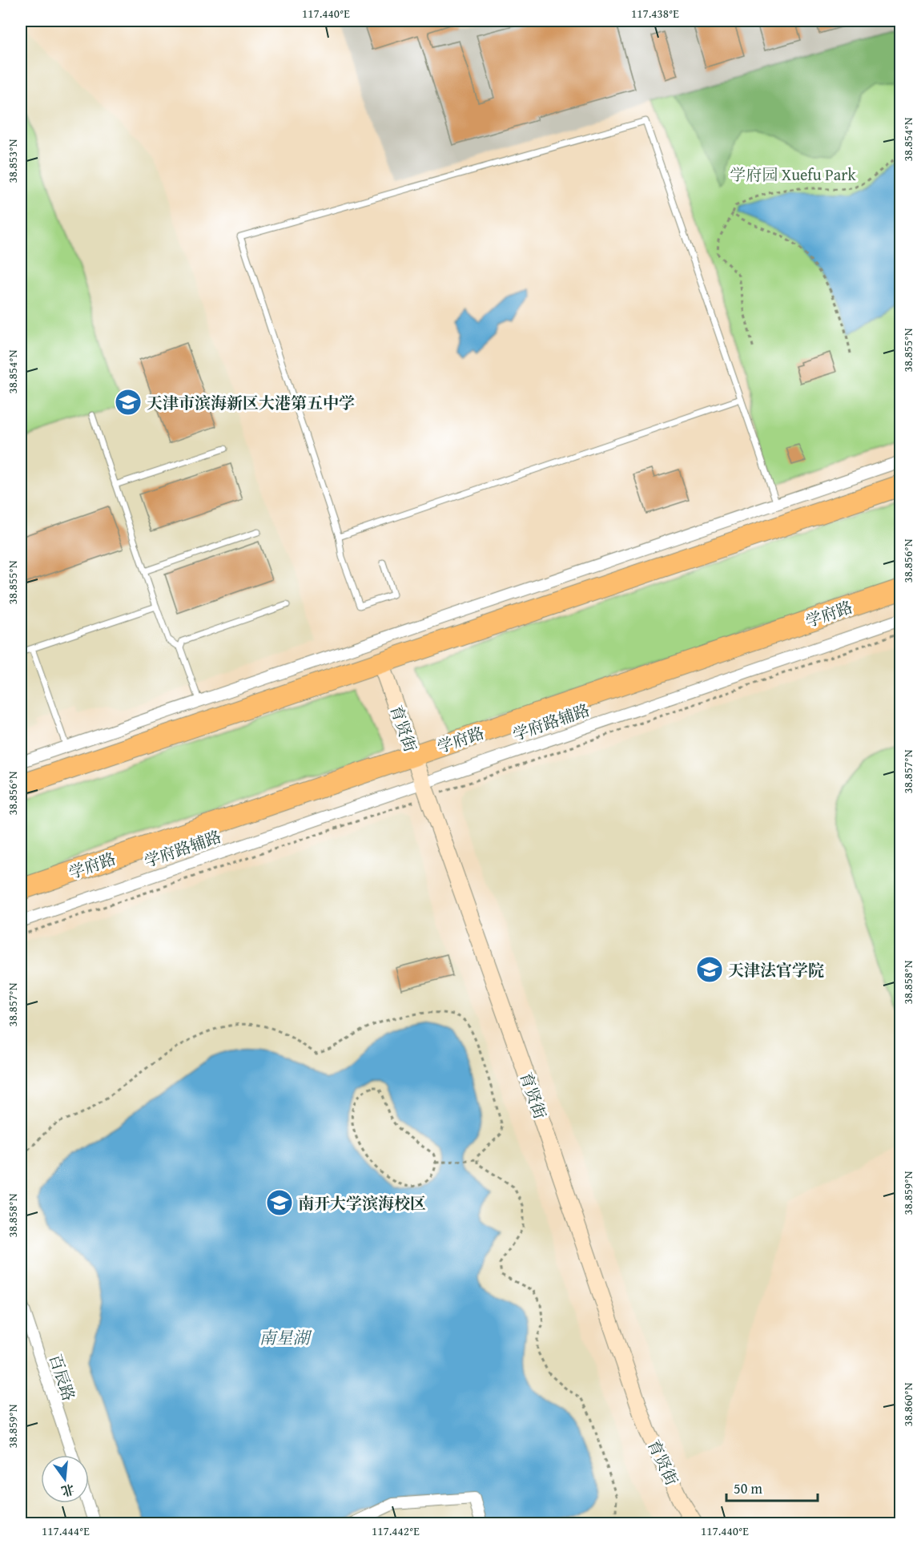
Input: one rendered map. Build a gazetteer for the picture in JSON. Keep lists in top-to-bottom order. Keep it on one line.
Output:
{"streets":{"highway":["学府路"],"street":["学府路辅路","育贤街","百辰路"]},"crossings":[["学府路","育贤街"],["学府路辅路","育贤街"]],"water":["南星湖"],"parks":["学府园 Xuefu Park"],"places":{"school or university":["天津市滨海新区大港第五中学","天津法官学院","南开大学滨海校区"]},"scale_bar":"50 m","north":"bottom","coordinates":["117.440°E","117.438°E","38.854°N","38.853°N","38.855°N","38.856°N","38.857°N","38.858°N","38.859°N","38.860°N","117.444°E","117.442°E"]}
